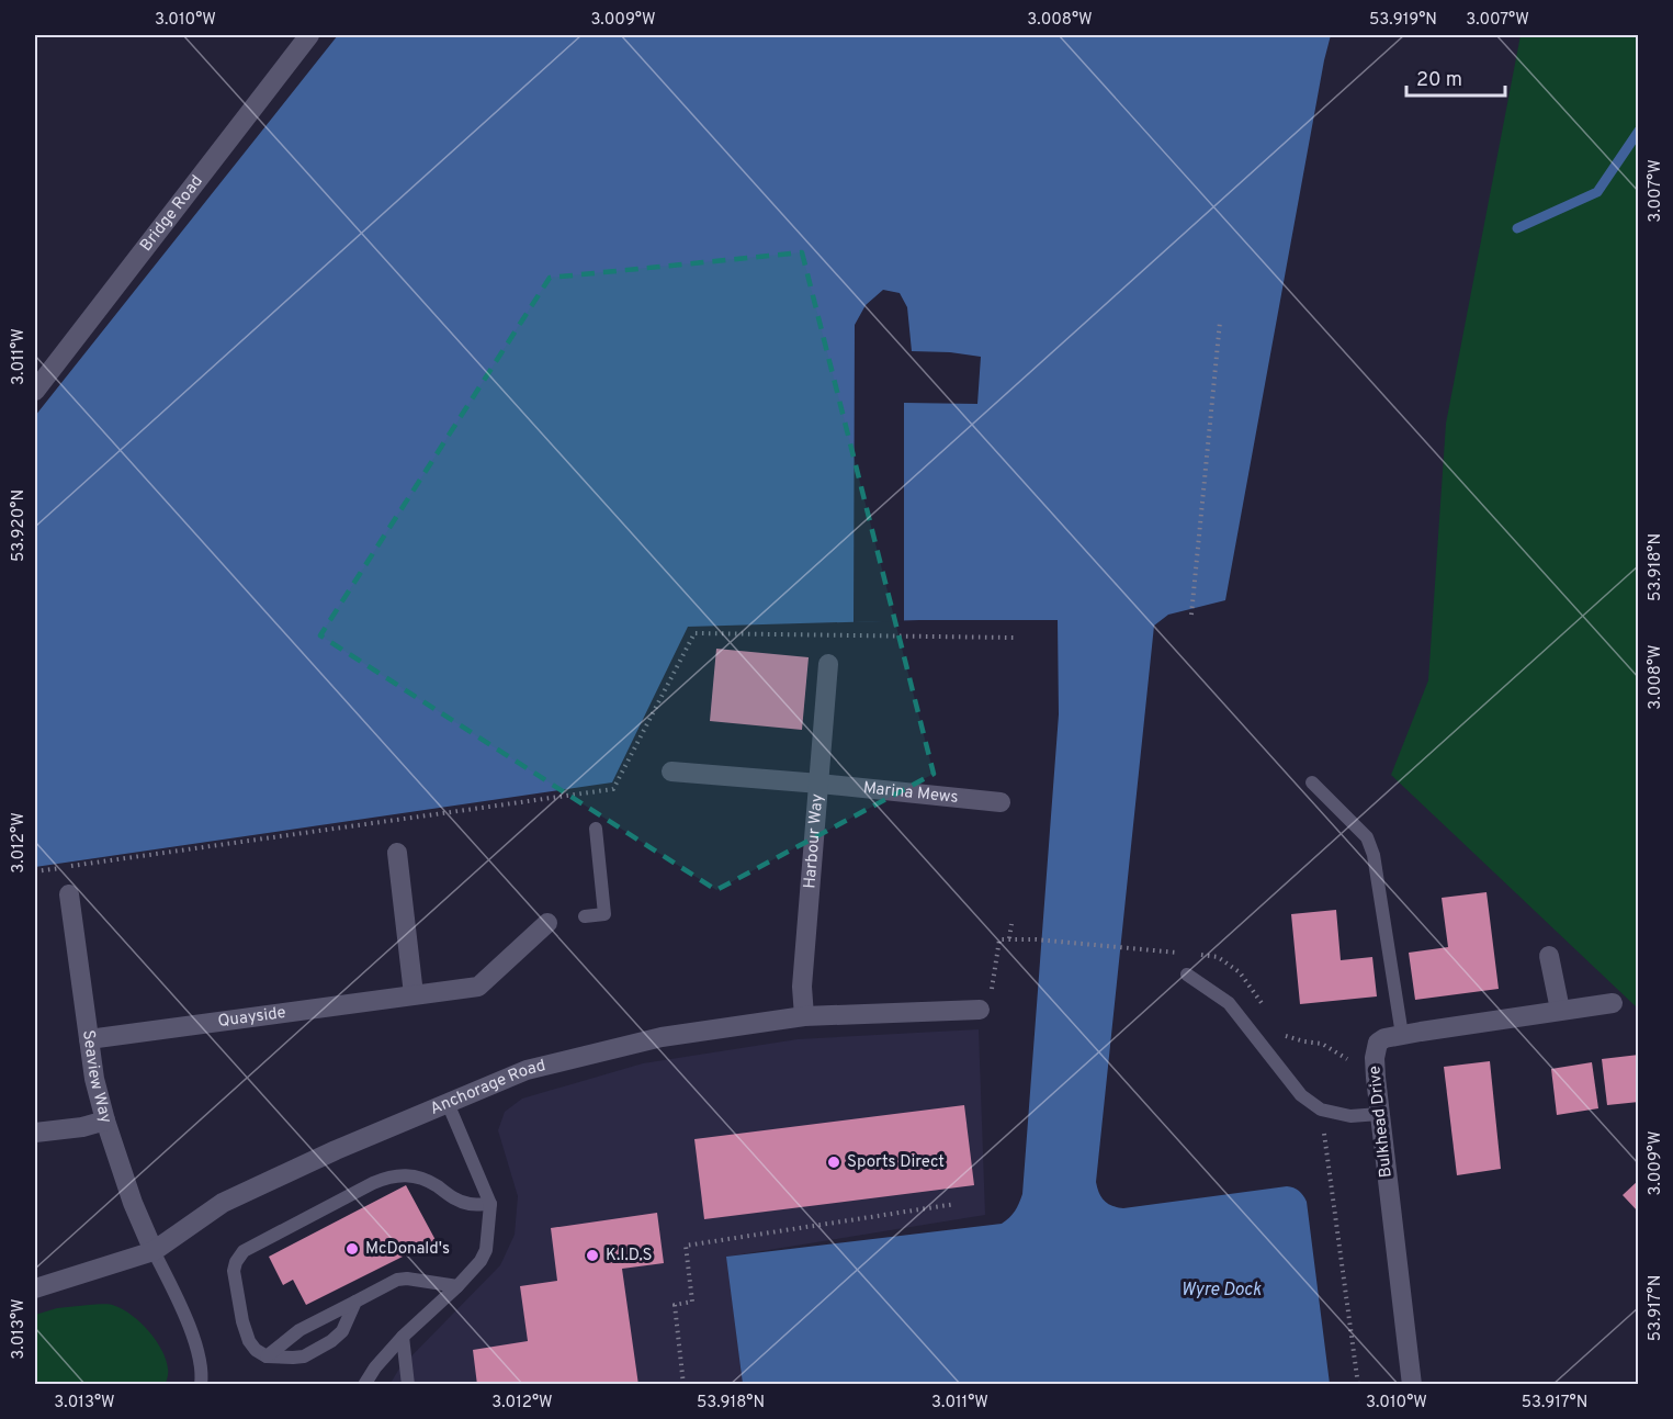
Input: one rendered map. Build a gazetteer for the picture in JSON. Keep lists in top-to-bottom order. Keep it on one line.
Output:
{"streets":{"street":["Bridge Road","Marina Mews","Harbour Way","Quayside","Seaview Way","Anchorage Road","Bulkhead Drive"]},"crossings":[["Marina Mews","Harbour Way"],["Harbour Way","Anchorage Road"],["Quayside","Seaview Way"],["Seaview Way","Anchorage Road"]],"water":["Wyre Dock"],"places":["Sports Direct","McDonald's","K.I.D.S"],"scale_bar":"20 m","coordinates":["3.010°W","3.009°W","3.008°W","53.919°N","3.007°W","3.011°W","53.920°N","53.918°N","3.012°W","53.917°N","3.013°W"]}
